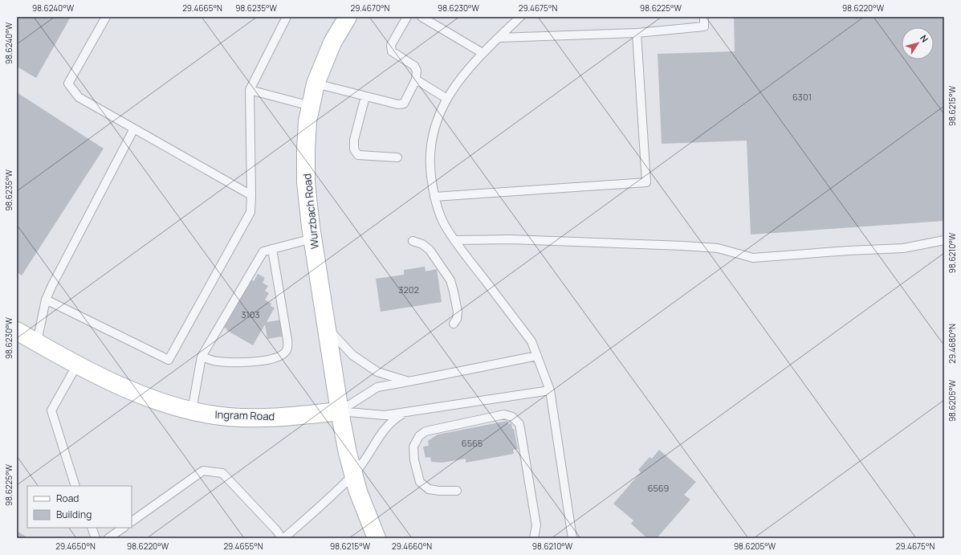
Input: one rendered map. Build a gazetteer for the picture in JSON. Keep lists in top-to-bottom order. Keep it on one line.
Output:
{"streets":{"main road":["Wurzbach Road","Ingram Road"]},"crossings":[["Wurzbach Road","Ingram Road"]],"house_numbers":["6301","3202","3103","6565","6569"],"legend":["Road","Building"],"north":"top right","coordinates":["98.6240°W","29.4665°N","98.6235°W","29.4670°N","98.6230°W","29.4675°N","98.6225°W","98.6220°W","98.6215°W","98.6210°W","29.4680°N","98.6205°W","29.4650°N","29.4655°N","29.4660°N"]}
